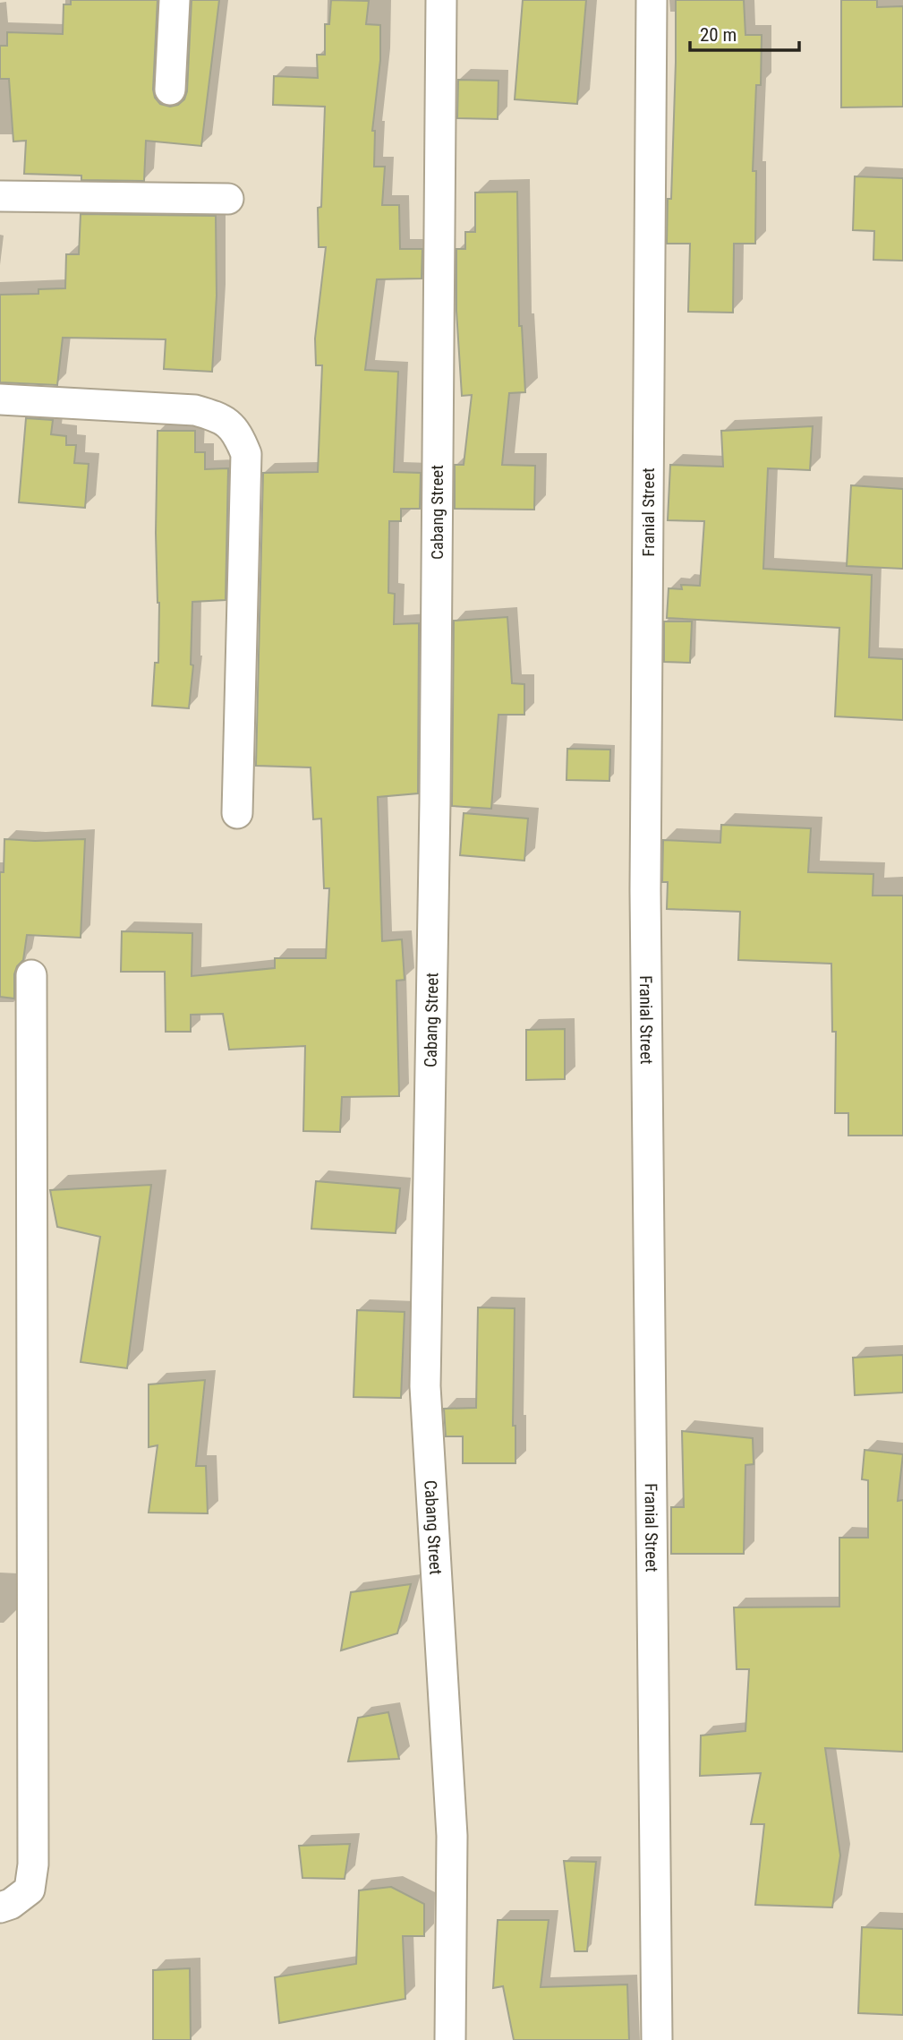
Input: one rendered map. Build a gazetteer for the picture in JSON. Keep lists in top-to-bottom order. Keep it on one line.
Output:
{"streets":{"street":["Cabang Street","Franial Street"]},"scale_bar":"20 m"}
